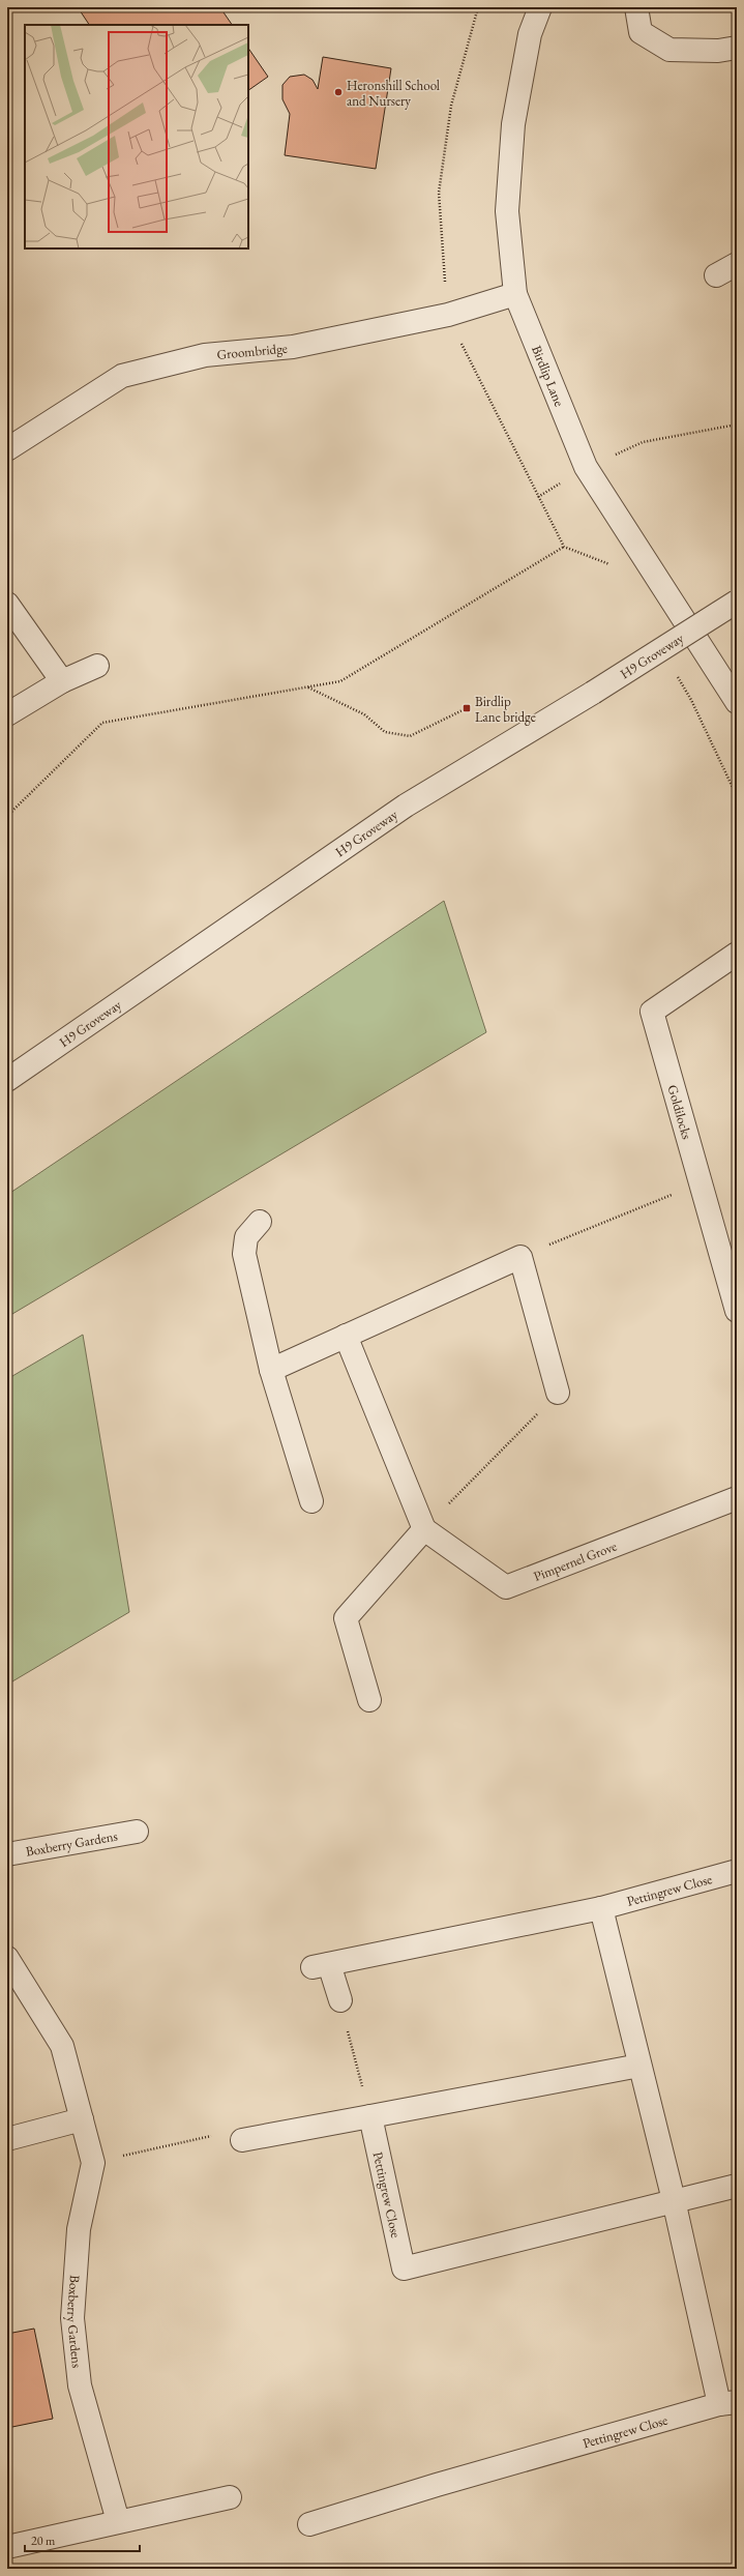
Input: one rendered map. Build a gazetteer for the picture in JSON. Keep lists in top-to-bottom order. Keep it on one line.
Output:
{"streets":{"street":["Groombridge","Birdlip Lane","H9 Groveway","Goldilocks","Pimpernel Grove","Boxberry Gardens","Pettingrew Close"]},"crossings":[["Groombridge","Birdlip Lane"]],"places":{"other":["Heronshill School and Nursery"],"transit":["Birdlip Lane bridge"]},"scale_bar":"20 m"}
